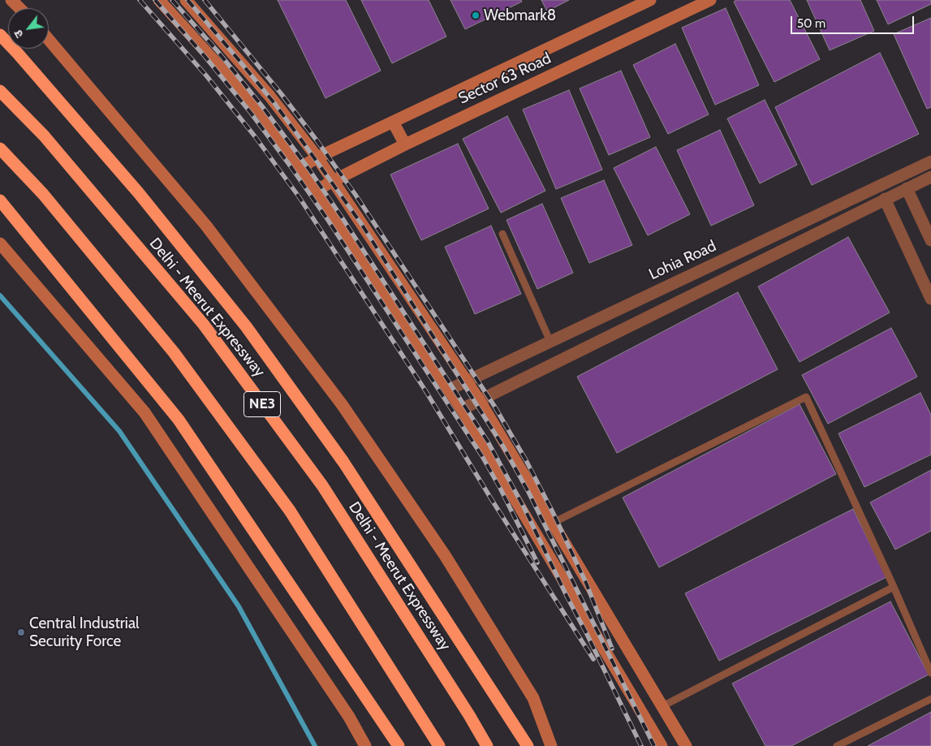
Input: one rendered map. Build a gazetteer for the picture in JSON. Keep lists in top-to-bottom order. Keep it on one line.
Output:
{"streets":{"highway":["Delhi - Meerut Expressway","NE3"],"street":["Sector 63 Road","Lohia Road"]},"places":["Webmark8","Central Industrial Security Force"],"scale_bar":"50 m","north":"bottom left"}
